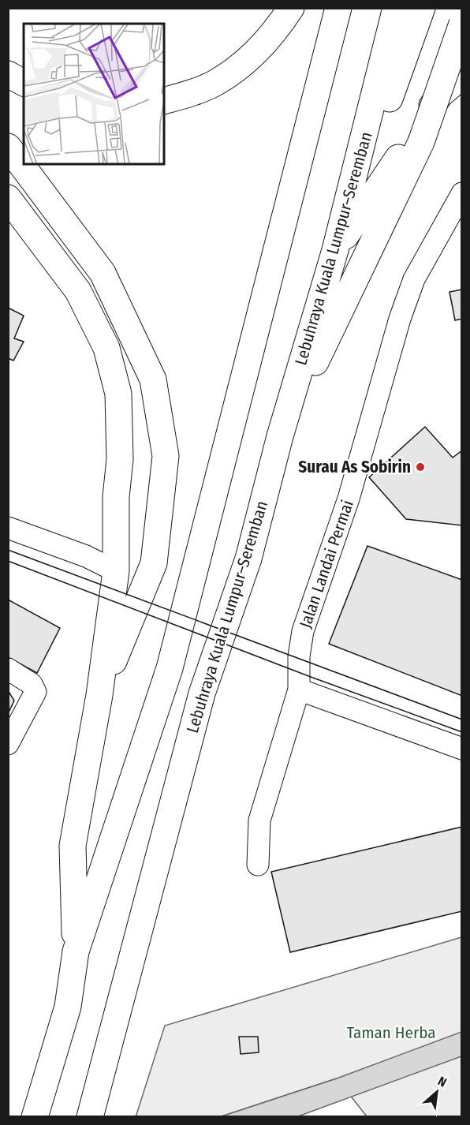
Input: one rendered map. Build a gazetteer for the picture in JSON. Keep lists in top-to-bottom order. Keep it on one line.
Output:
{"streets":{"highway":["Lebuhraya Kuala Lumpur–Seremban"],"street":["Jalan Landai Permai"]},"parks":["Taman Herba"],"places":["Surau As Sobirin"],"north":"top right"}
